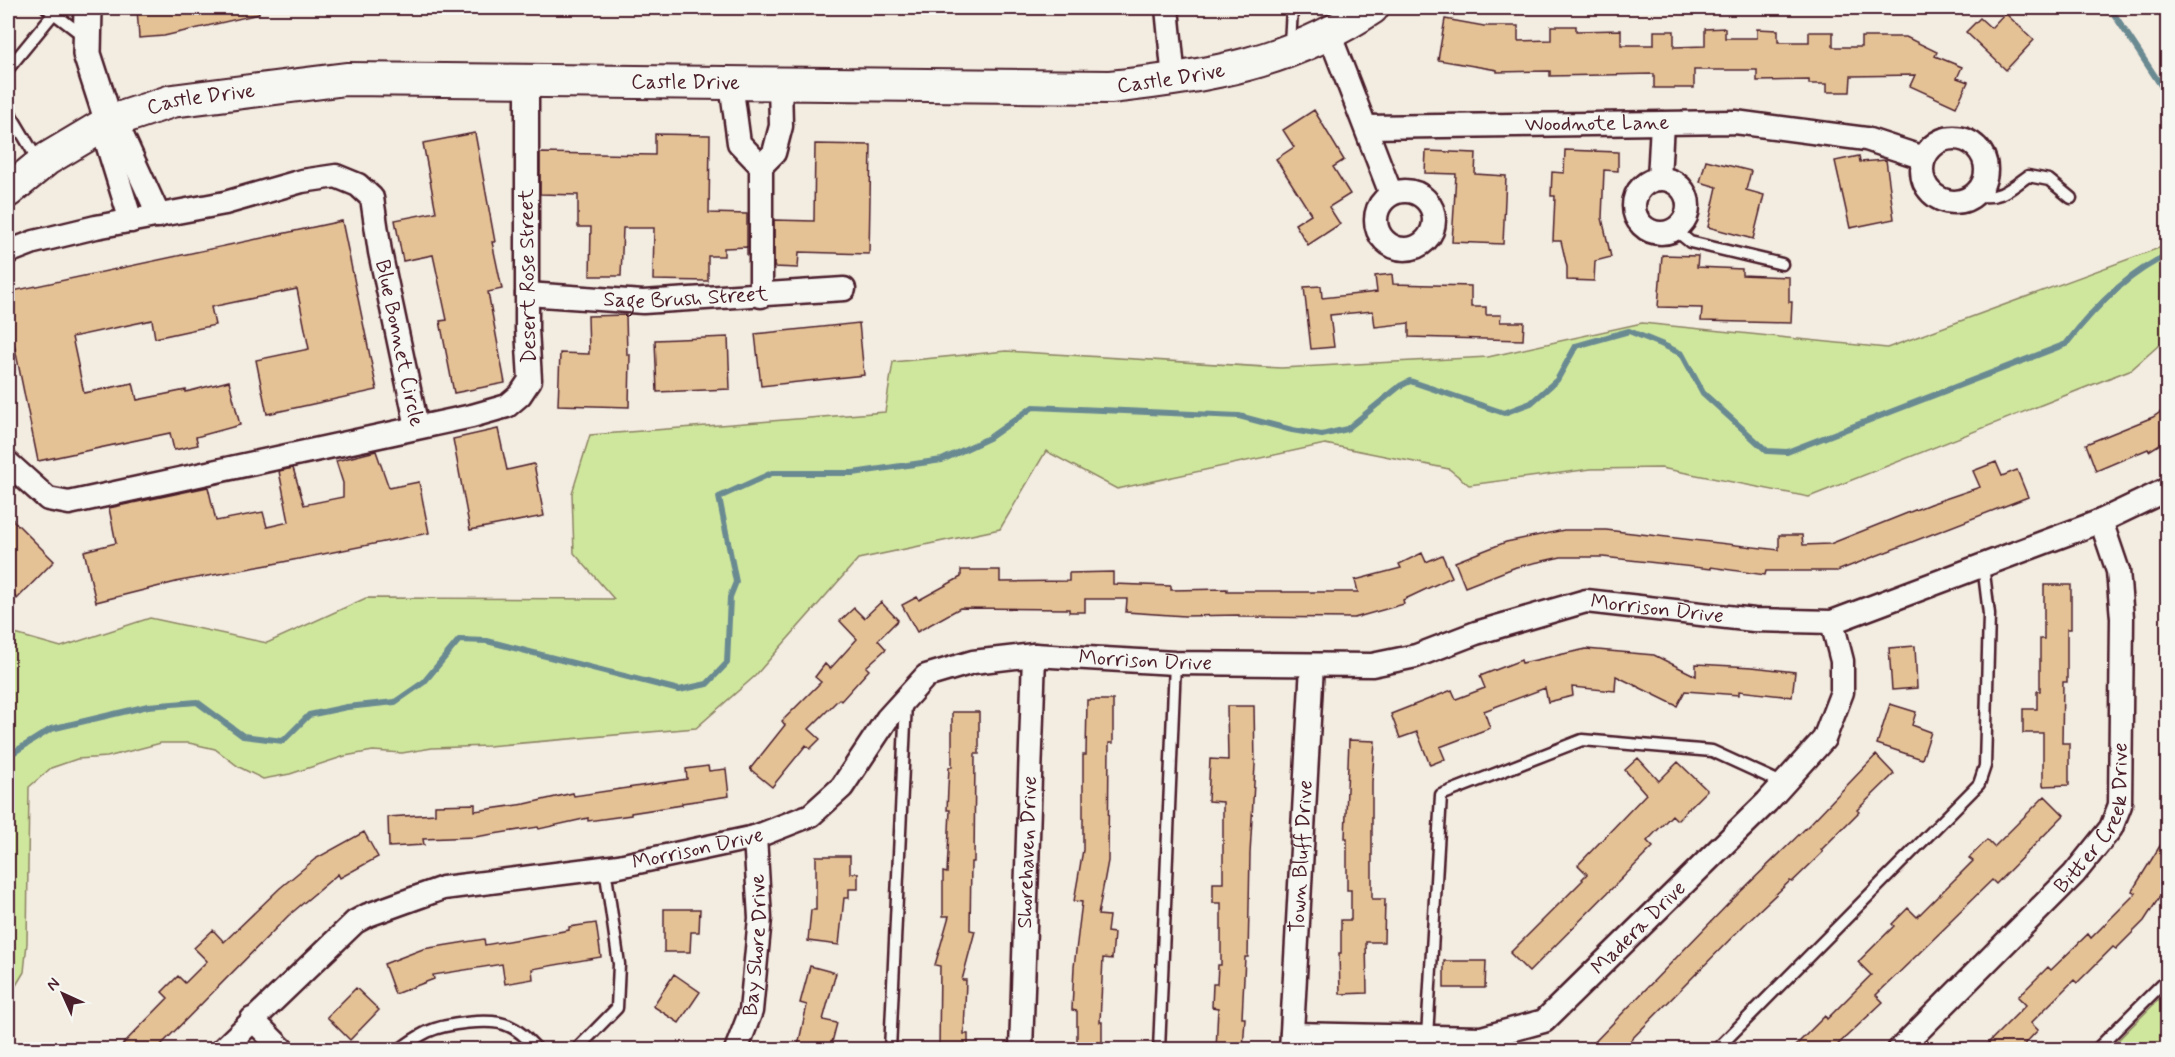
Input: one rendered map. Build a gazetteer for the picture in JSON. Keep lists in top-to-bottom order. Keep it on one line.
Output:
{"streets":{"main road":["Castle Drive"],"street":["Woodnote Lane","Desert Rose Street","Sage Brush Street","Blue Bonnet Circle","Morrison Drive","Bitter Creek Drive","Shorehaven Drive","Town Bluff Drive","Madera Drive","Bay Shore Drive"]},"crossings":[["Castle Drive","Desert Rose Street"],["Desert Rose Street","Sage Brush Street"],["Desert Rose Street","Blue Bonnet Circle"],["Morrison Drive","Bitter Creek Drive"],["Morrison Drive","Shorehaven Drive"],["Morrison Drive","Town Bluff Drive"],["Morrison Drive","Madera Drive"],["Morrison Drive","Bay Shore Drive"],["Town Bluff Drive","Madera Drive"]],"north":"top left"}
